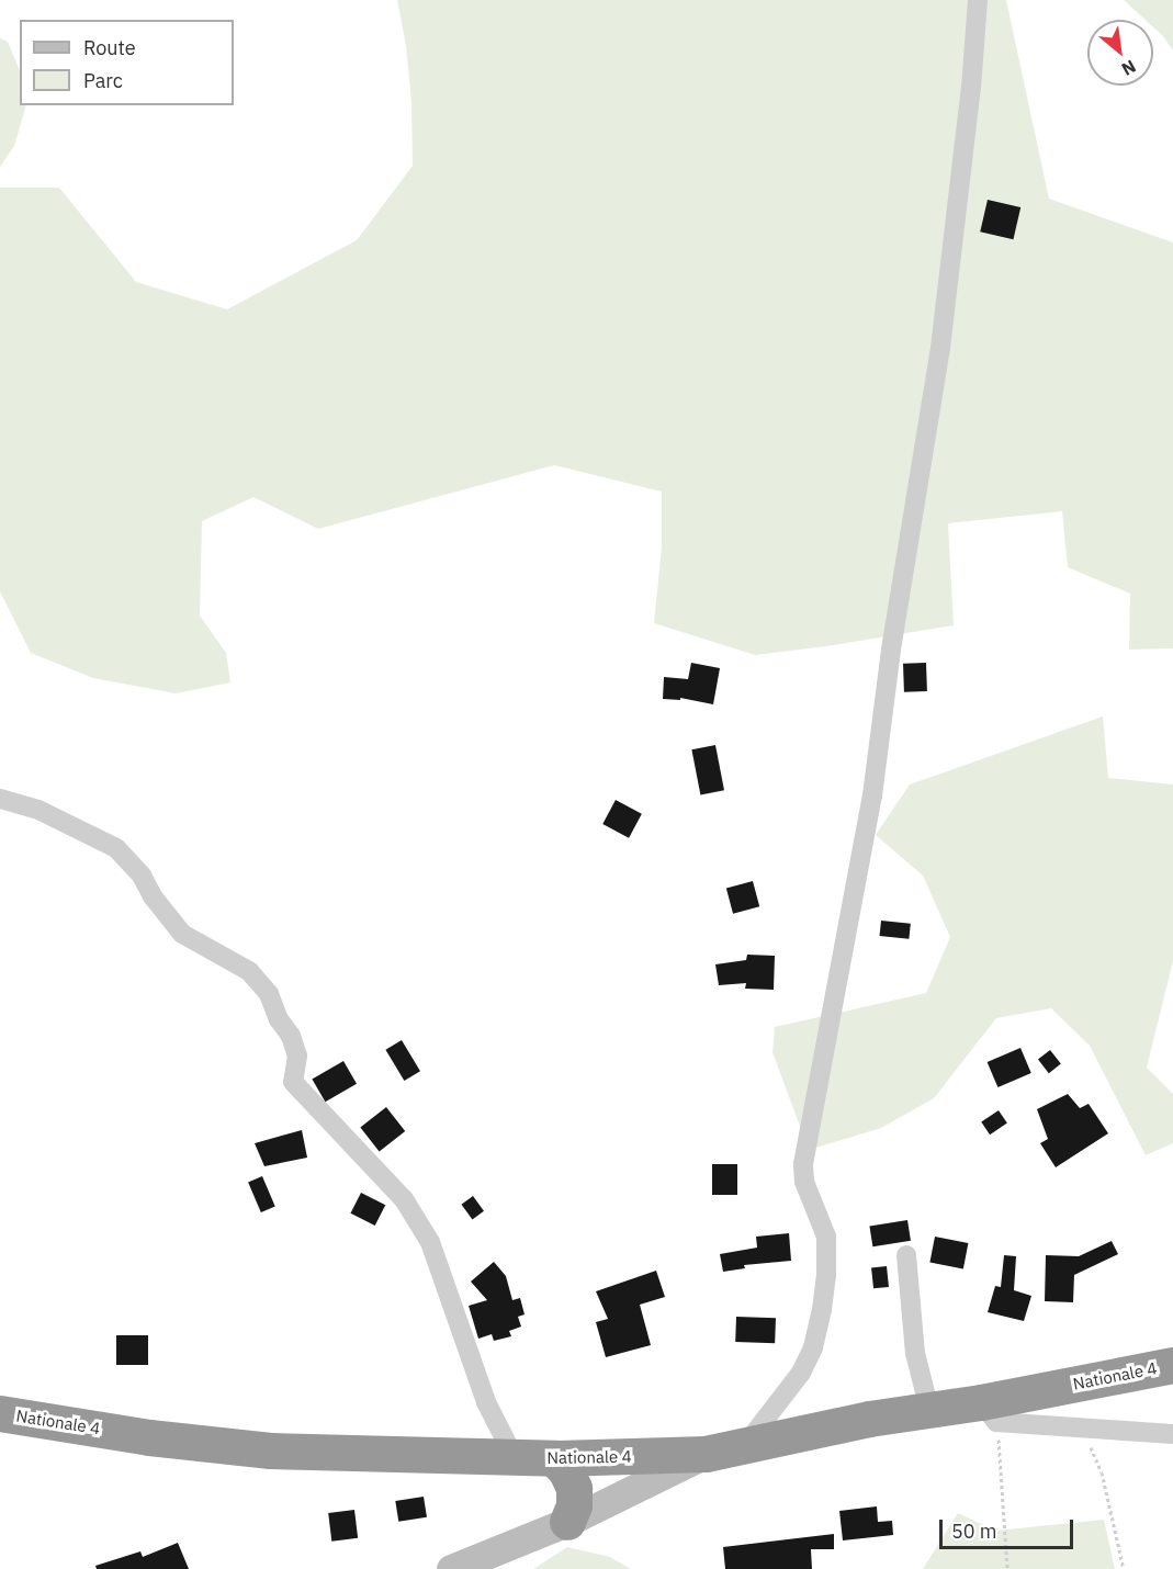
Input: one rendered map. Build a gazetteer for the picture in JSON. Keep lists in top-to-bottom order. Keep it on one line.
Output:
{"streets":{"highway":["Nationale 4"]},"legend":["Route","Parc"],"scale_bar":"50 m","north":"bottom right"}
